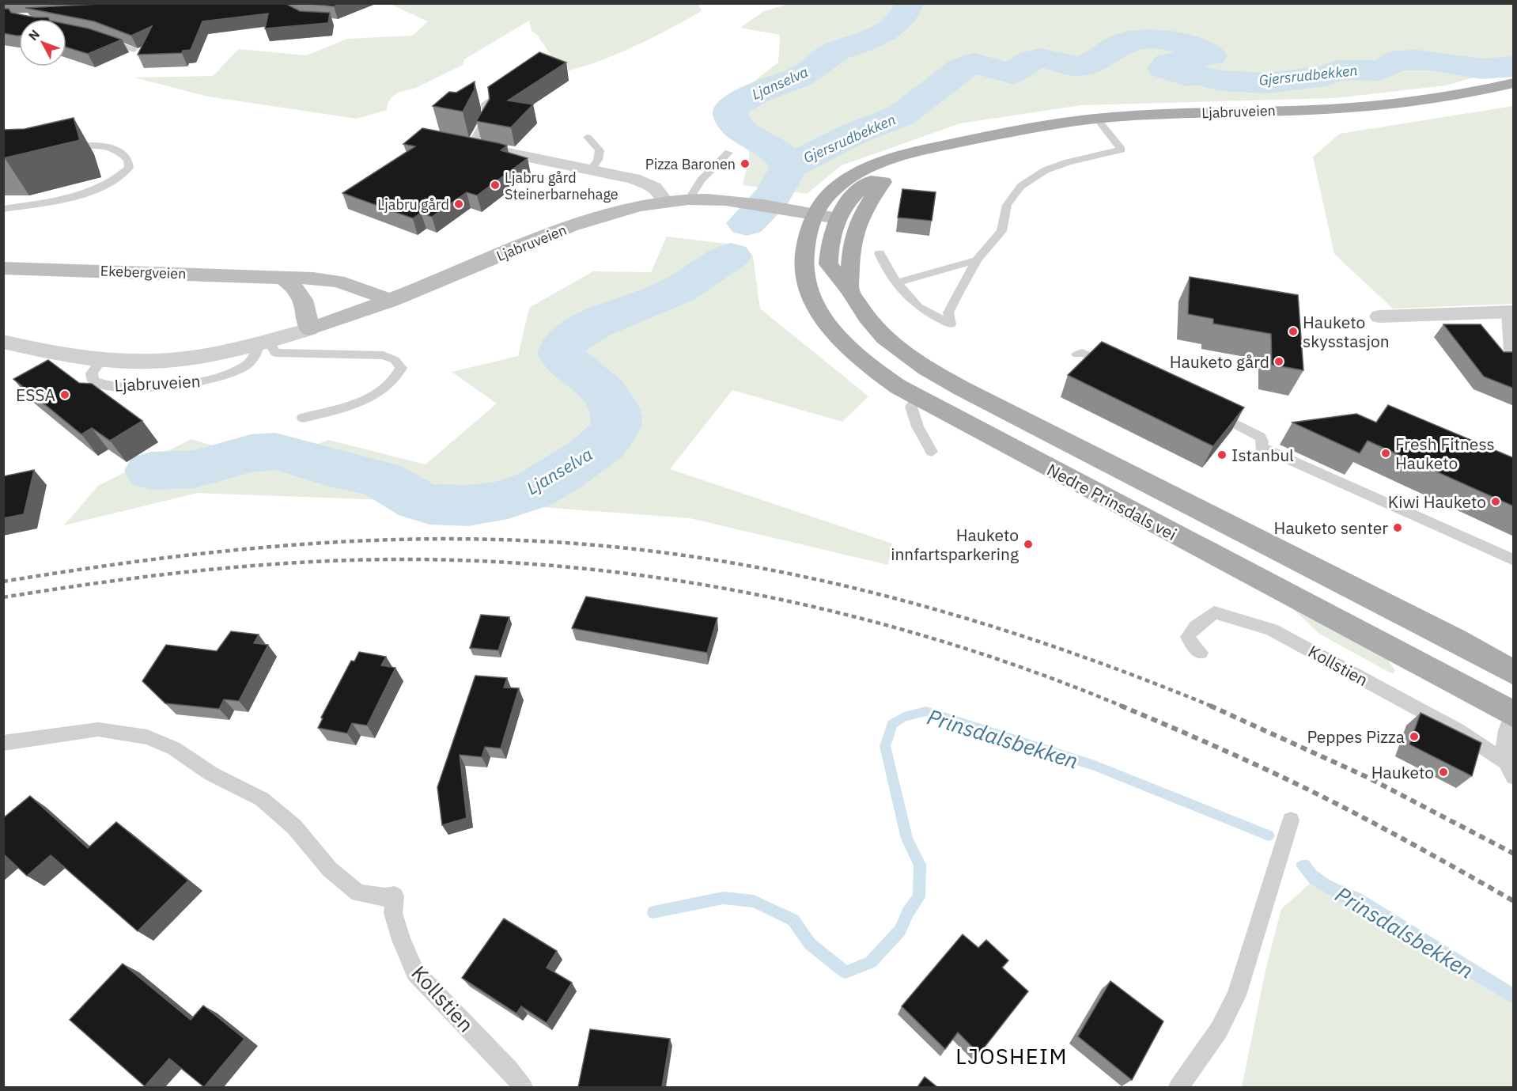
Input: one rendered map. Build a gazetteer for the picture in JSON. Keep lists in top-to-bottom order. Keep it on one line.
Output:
{"streets":{"main road":["Ljabruveien","Ekebergveien","Nedre Prinsdals vei"],"lane":["Kollstien"]},"crossings":[["Ljabruveien","Ekebergveien"],["Ljabruveien","Nedre Prinsdals vei"]],"districts":["LJOSHEIM"],"water":["Gjersrudbekken","Ljanselva","Prinsdalsbekken"],"places":["Pizza Baronen","Ljabru gård Steinerbarnehage","Ljabru gård","Hauketo skysstasjon","Hauketo gård","ESSA","Fresh Fitness Hauketo","Istanbul","Kiwi Hauketo","Hauketo senter","Hauketo innfartsparkering","Peppes Pizza","Hauketo"],"north":"top left"}
